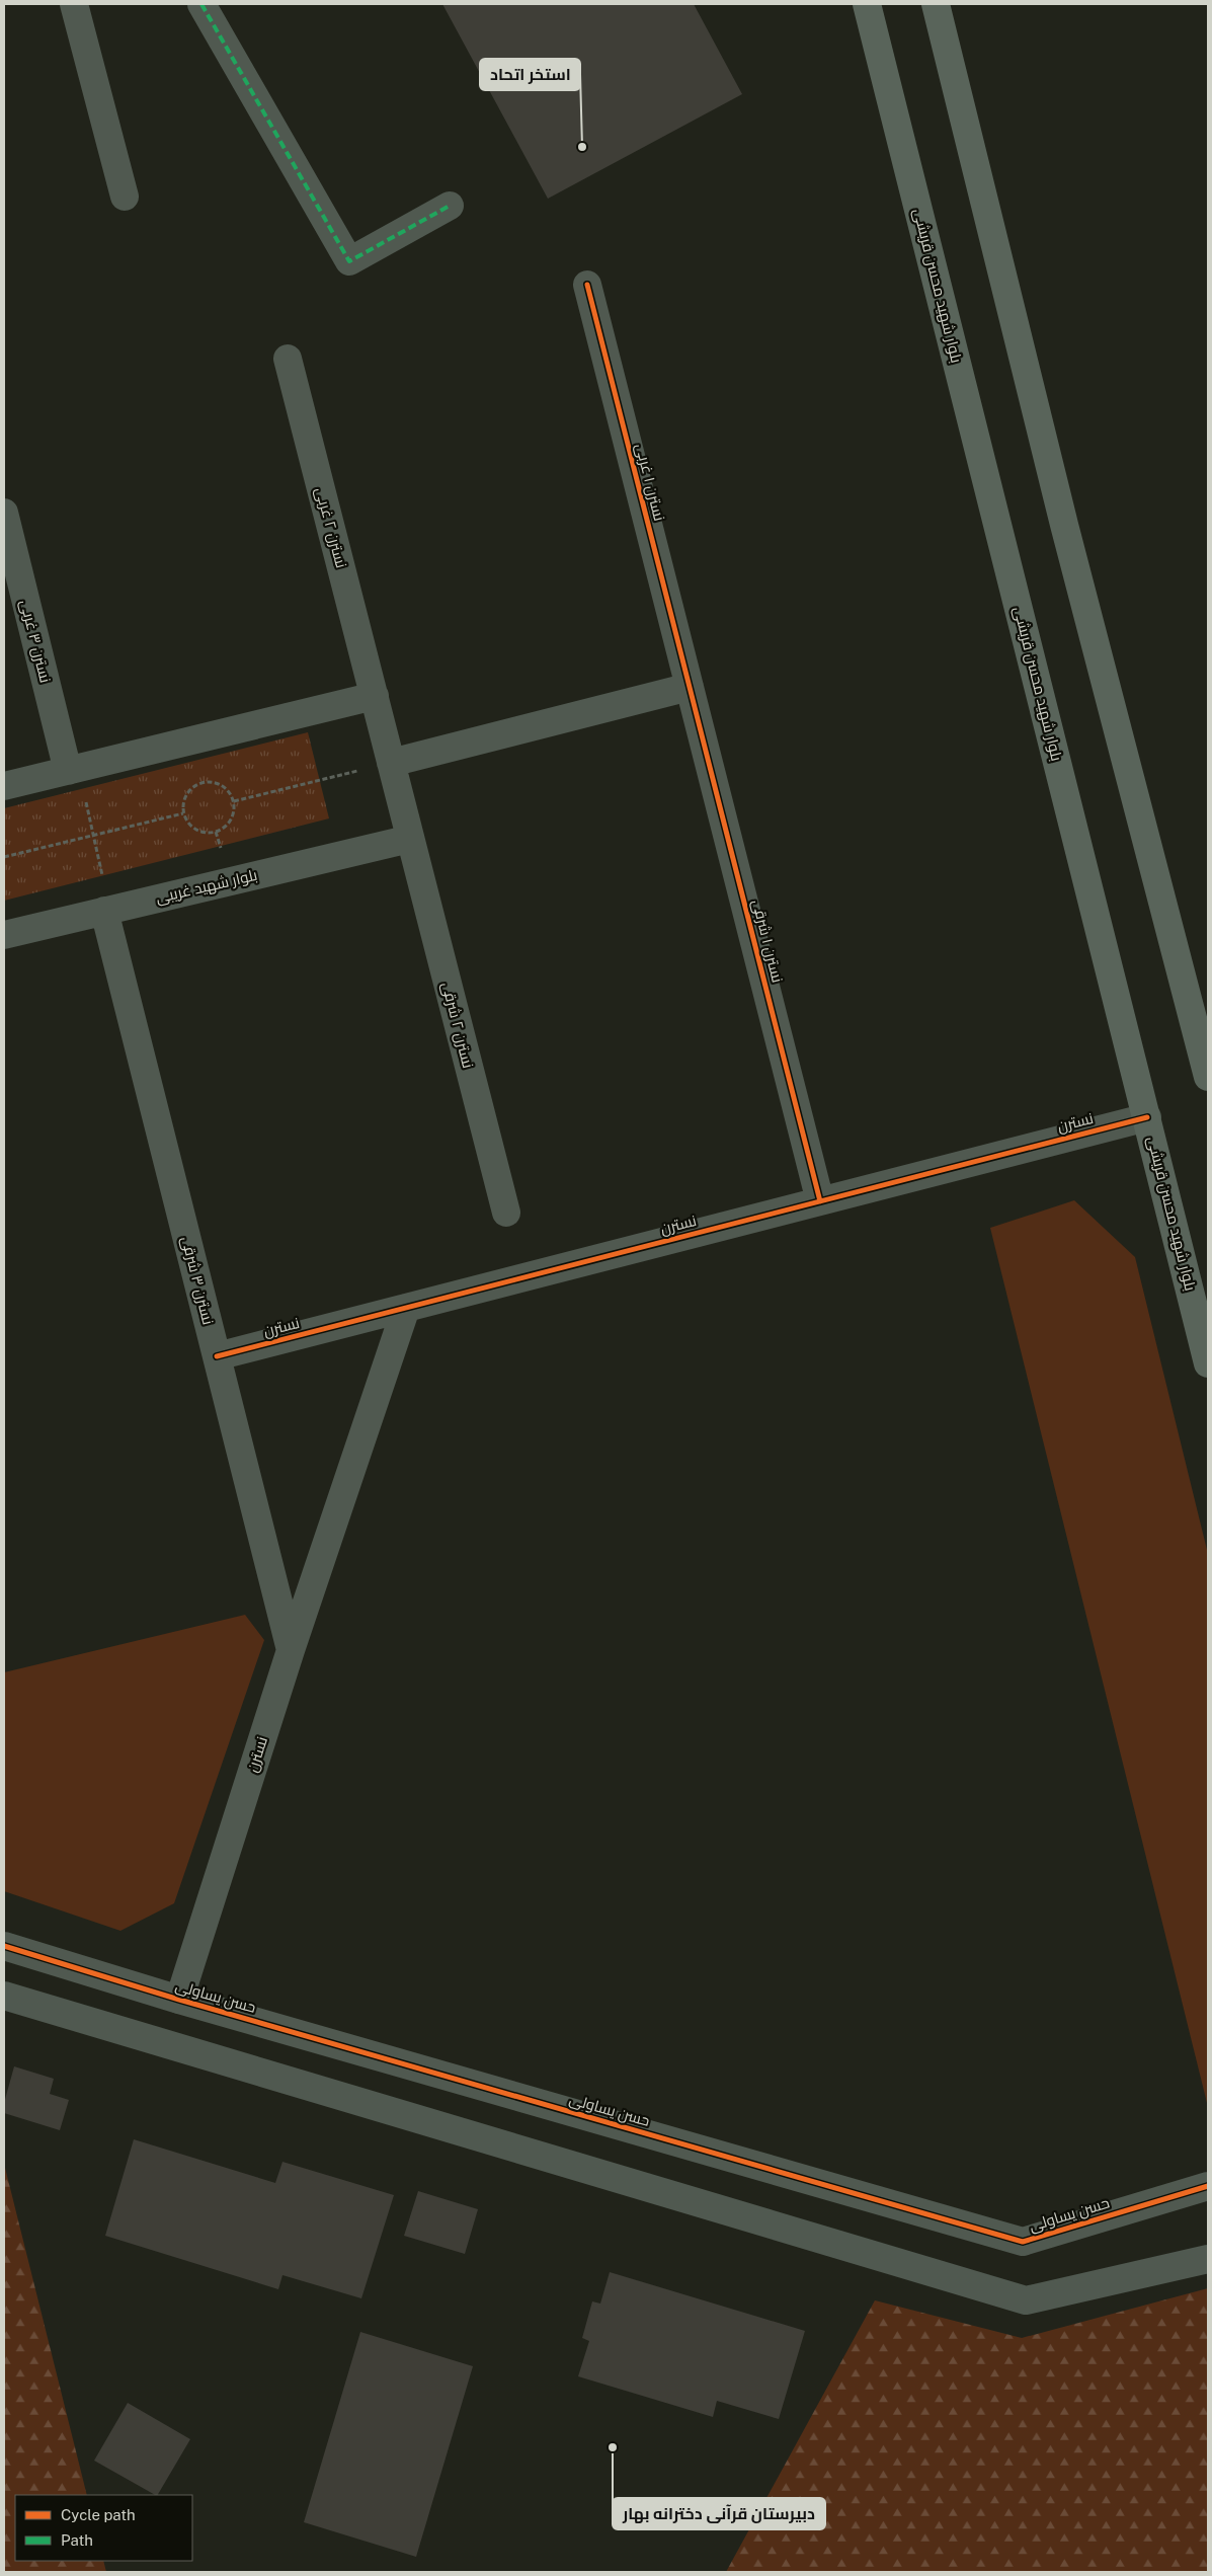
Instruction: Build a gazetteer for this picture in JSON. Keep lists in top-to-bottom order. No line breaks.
{"streets":{"main road":["بلوار شهید محسن قریشی"],"street":["نسترن ۱ غربی","نسترن ۲ غربی","نسترن ۳ غربی","بلوار شهید غریبی","نسترن ۱ شرقی","نسترن ۲ شرقی","نسترن","نسترن ۳ شرقی","حسن یساولی"]},"crossings":[["بلوار شهید محسن قریشی","نسترن"],["نسترن ۱ غربی","نسترن ۱ شرقی"],["نسترن ۲ غربی","نسترن ۲ شرقی"],["بلوار شهید غریبی","نسترن ۲ شرقی"],["بلوار شهید غریبی","نسترن ۳ شرقی"],["نسترن ۱ شرقی","نسترن"],["نسترن","نسترن ۳ شرقی"],["نسترن","حسن یساولی"]],"places":["استخر اتحاد","دبیرستان قرآنی دخترانه بهار"],"legend":["Cycle path","Path"]}
